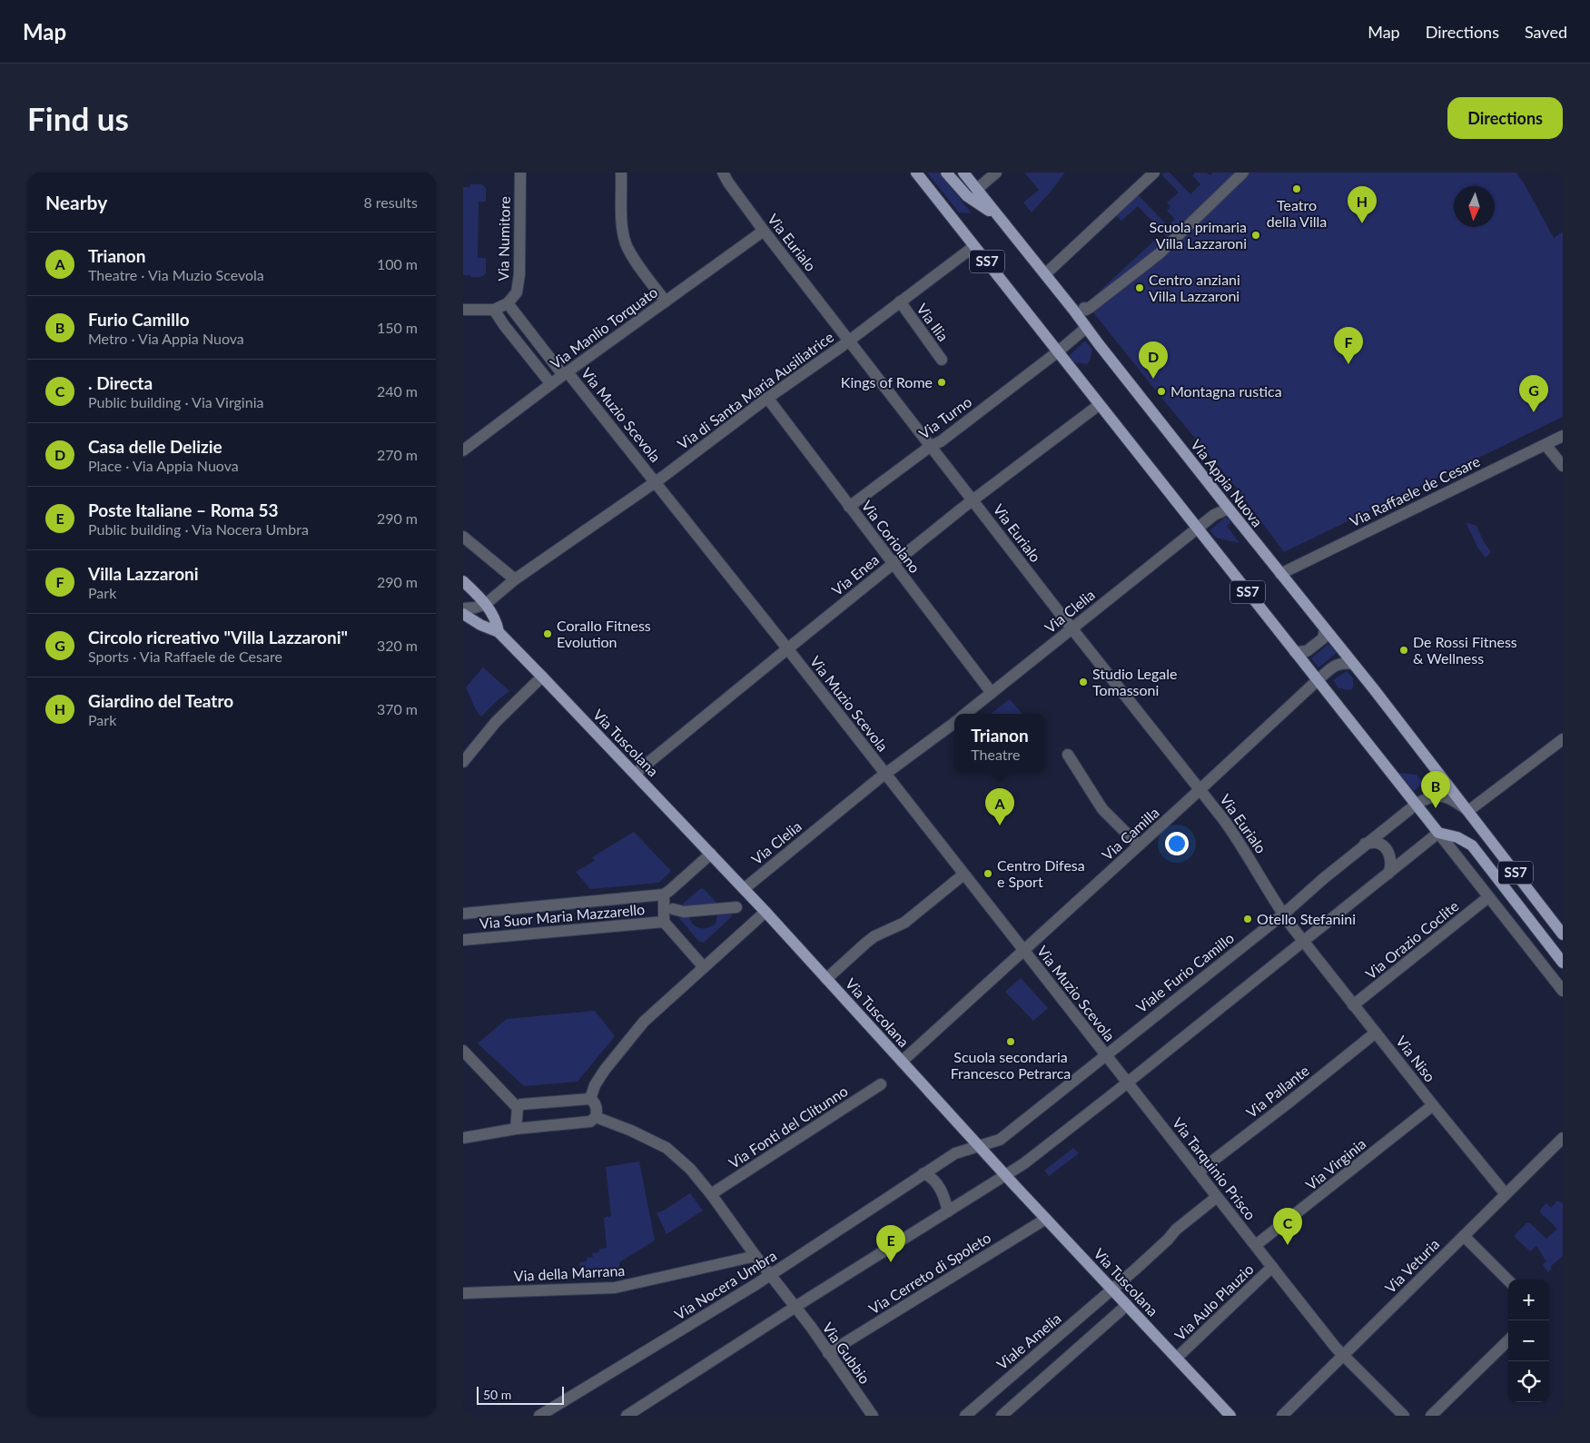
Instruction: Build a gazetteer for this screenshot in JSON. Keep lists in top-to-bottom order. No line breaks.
{"streets":{"main road":["SS7","Via Appia Nuova","Via Tuscolana"],"street":["Via Numitore","Via Eurialo","Via Ilia","Via Manlio Torquato","Via di Santa Maria Ausiliatrice","Via Muzio Scevola","Via Turno","Via Raffaele de Cesare","Via Coriolano","Via Enea","Via Clelia","Via Camilla","Via Suor Maria Mazzarello","Via Orazio Coclite","Viale Furio Camillo","Via Niso","Via Pallante","Via Fonti del Clitunno","Via Virginia","Via Tarquinio Prisco","Via Veturia","Via della Marrana","Via Cerreto di Spoleto","Via Nocera Umbra","Via Aulo Plauzio","Viale Amelia","Via Gubbio"]},"crossings":[["Via Numitore","Via Muzio Scevola"],["Via Eurialo","Via Manlio Torquato"],["Via Eurialo","Via di Santa Maria Ausiliatrice"],["Via Eurialo","Via Turno"],["Via Eurialo","Via Enea"],["Via Eurialo","Via Clelia"],["Via Eurialo","Via Camilla"],["Via Eurialo","Viale Furio Camillo"],["SS7","Via di Santa Maria Ausiliatrice"],["SS7","Via Turno"],["SS7","Via Appia Nuova"],["SS7","Via Enea"],["SS7","Via Clelia"],["SS7","Via Camilla"],["SS7","Viale Furio Camillo"],["Via Ilia","Via di Santa Maria Ausiliatrice"],["Via Manlio Torquato","Via Muzio Scevola"],["Via di Santa Maria Ausiliatrice","Via Muzio Scevola"],["Via di Santa Maria Ausiliatrice","Via Coriolano"],["Via di Santa Maria Ausiliatrice","Via Tuscolana"],["Via Muzio Scevola","Via Enea"],["Via Muzio Scevola","Via Clelia"],["Via Muzio Scevola","Via Camilla"],["Via Muzio Scevola","Viale Furio Camillo"],["Via Turno","Via Appia Nuova"],["Via Turno","Via Coriolano"],["Via Appia Nuova","Via Raffaele de Cesare"],["Via Appia Nuova","Via Clelia"],["Via Appia Nuova","Via Camilla"],["Via Appia Nuova","Viale Furio Camillo"],["Via Coriolano","Via Enea"],["Via Coriolano","Via Clelia"],["Via Enea","Via Tuscolana"],["Via Clelia","Via Tuscolana"],["Via Tuscolana","Via Camilla"],["Via Tuscolana","Viale Furio Camillo"],["Via Tuscolana","Via Cerreto di Spoleto"],["Via Tuscolana","Via Nocera Umbra"],["Via Tuscolana","Via Aulo Plauzio"],["Via Tuscolana","Viale Amelia"],["Via Orazio Coclite","Via Niso"],["Viale Furio Camillo","Via Nocera Umbra"],["Via Niso","Via Pallante"],["Via Niso","Via Virginia"],["Via Niso","Via Veturia"],["Via Pallante","Via Tarquinio Prisco"],["Via Fonti del Clitunno","Via Gubbio"],["Via Virginia","Via Tarquinio Prisco"],["Via Tarquinio Prisco","Via Veturia"],["Via Tarquinio Prisco","Via Aulo Plauzio"],["Via Tarquinio Prisco","Viale Amelia"],["Via della Marrana","Via Gubbio"],["Via Cerreto di Spoleto","Via Gubbio"],["Via Nocera Umbra","Via Gubbio"]],"places":["Teatro della Villa","Scuola primaria Villa Lazzaroni","Centro anziani Villa Lazzaroni","Kings of Rome","Montagna rustica","Corallo Fitness Evolution","De Rossi Fitness & Wellness","Studio Legale Tomassoni","Centro Difesa e Sport","Otello Stefanini","Scuola secondaria Francesco Petrarca"],"scale_bar":"50 m","north":"bottom","page":{"header":"Map","nav":["Map","Directions","Saved"],"buttons":"Directions","title":"Find us","heading":["Nearby","8 results"],"pins":["H","F","D","G","B","A","C","E"],"list":[{"mark":"A","name":"Trianon","note":"Theatre · Via Muzio Scevola","value":"100 m"},{"mark":"B","name":"Furio Camillo","note":"Metro · Via Appia Nuova","value":"150 m"},{"mark":"C","name":". Directa","note":"Public building · Via Virginia","value":"240 m"},{"mark":"D","name":"Casa delle Delizie","note":"Place · Via Appia Nuova","value":"270 m"},{"mark":"E","name":"Poste Italiane – Roma 53","note":"Public building · Via Nocera Umbra","value":"290 m"},{"mark":"F","name":"Villa Lazzaroni","note":"Park","value":"290 m"},{"mark":"G","name":"Circolo ricreativo \"Villa Lazzaroni\"","note":"Sports · Via Raffaele de Cesare","value":"320 m"},{"mark":"H","name":"Giardino del Teatro","note":"Park","value":"370 m"}],"popup":["Trianon","Theatre"],"map_buttons":["+","−"],"scale":"50 m"}}
